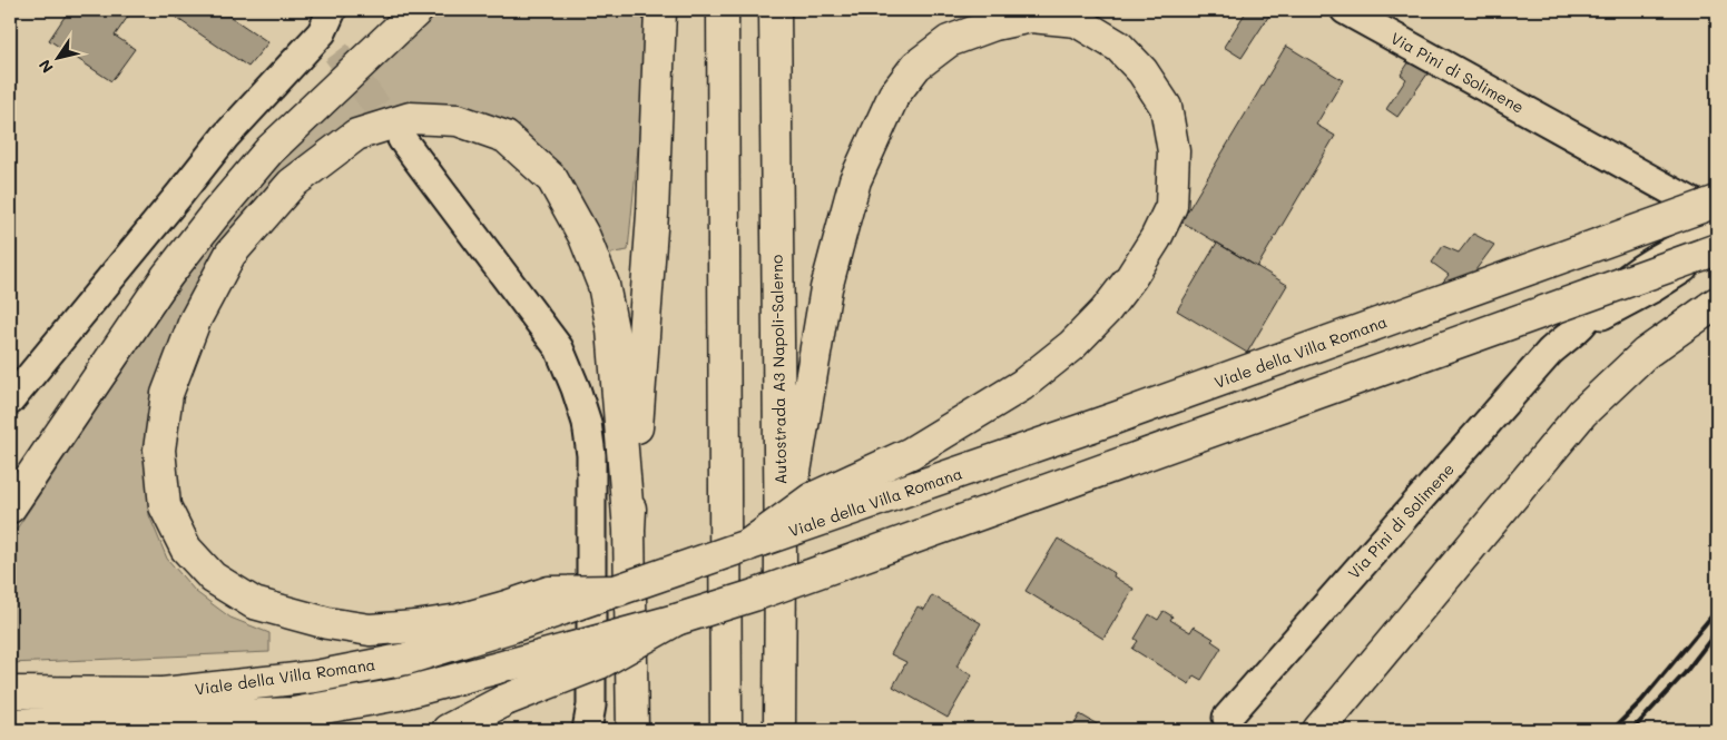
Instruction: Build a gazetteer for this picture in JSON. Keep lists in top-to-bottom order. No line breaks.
{"streets":{"main road":["Viale della Villa Romana","Autostrada A3 Napoli-Salerno"],"street":["Via Pini di Solimene"]},"north":"bottom left"}
